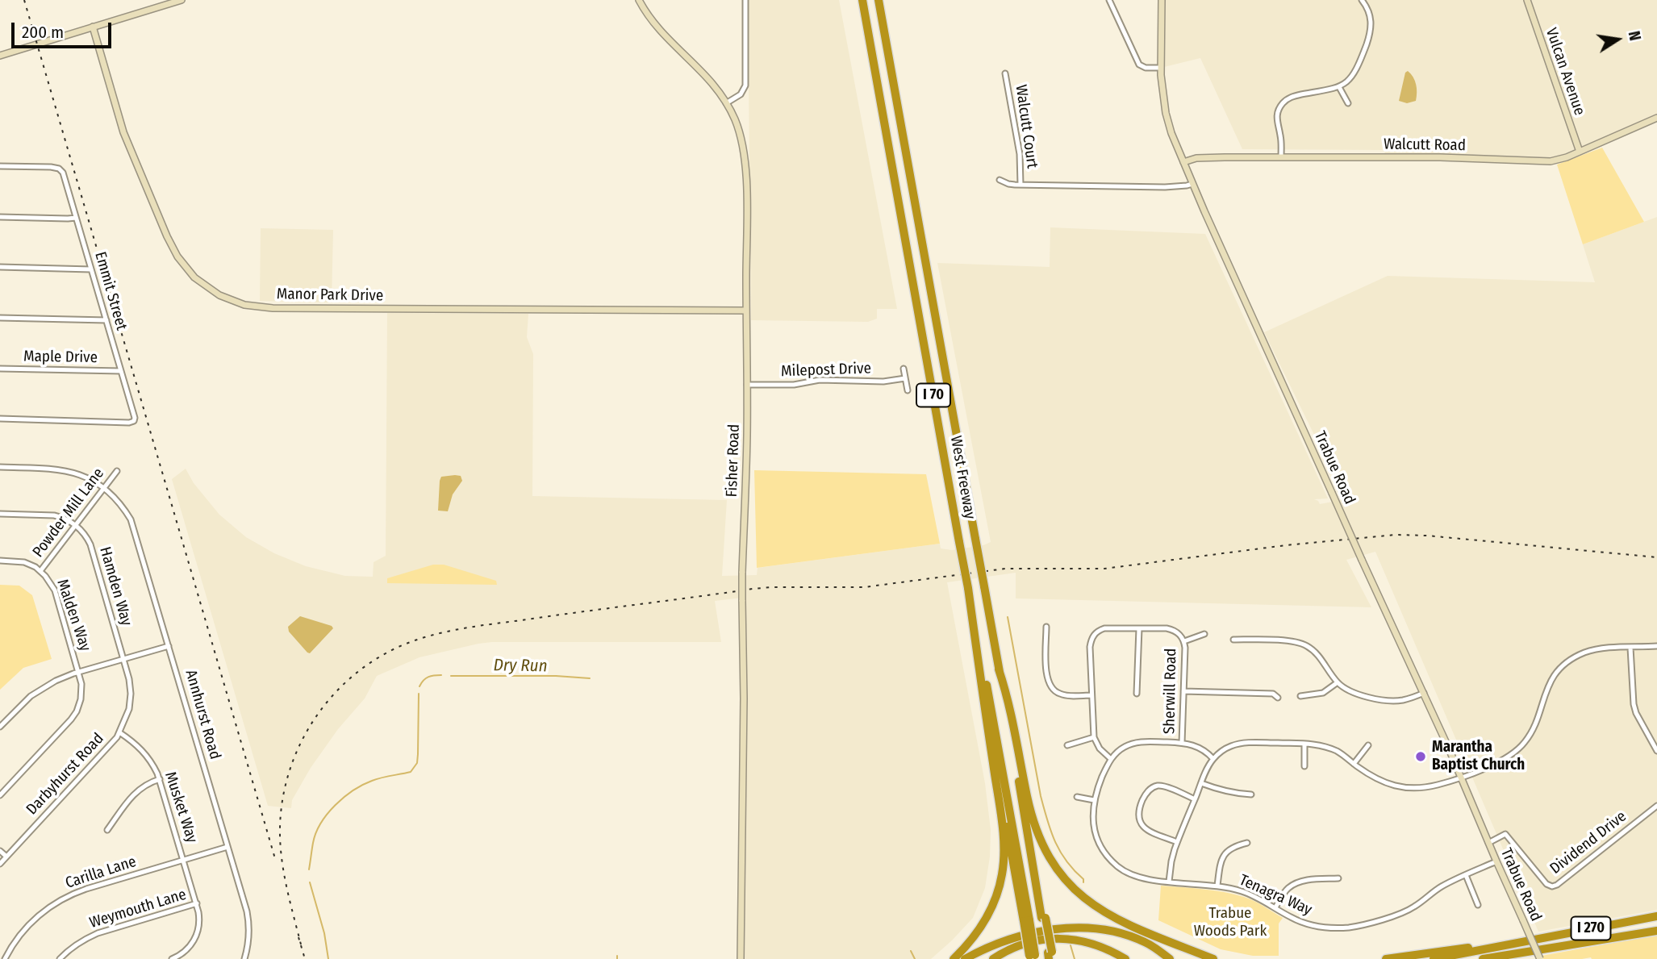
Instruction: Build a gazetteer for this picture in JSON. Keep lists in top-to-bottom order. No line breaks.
{"streets":{"highway":["I 70","West Freeway","I 270"],"main road":["Vulcan Avenue","Walcutt Road","Manor Park Drive","Fisher Road","Trabue Road"],"street":["Walcutt Court","Emmit Street","Maple Drive","Milepost Drive","Powder Mill Lane","Hamden Way","Malden Way","Sherwill Road","Annhurst Road","Darbyhurst Road","Musket Way","Dividend Drive","Carilla Lane","Tenagra Way","Weymouth Lane"]},"crossings":[["Vulcan Avenue","Walcutt Road"],["Walcutt Road","Trabue Road"],["Emmit Street","Maple Drive"],["Manor Park Drive","Fisher Road"],["Milepost Drive","Fisher Road"],["Trabue Road","Dividend Drive"],["Trabue Road","Tenagra Way"],["Powder Mill Lane","Hamden Way"],["Powder Mill Lane","Malden Way"],["Powder Mill Lane","Annhurst Road"],["Hamden Way","Darbyhurst Road"],["Annhurst Road","Carilla Lane"],["Darbyhurst Road","Musket Way"],["Musket Way","Carilla Lane"],["Musket Way","Weymouth Lane"]],"water":["Dry Run"],"parks":["Trabue Woods Park"],"places":["Marantha Baptist Church"],"scale_bar":"200 m","north":"right"}
